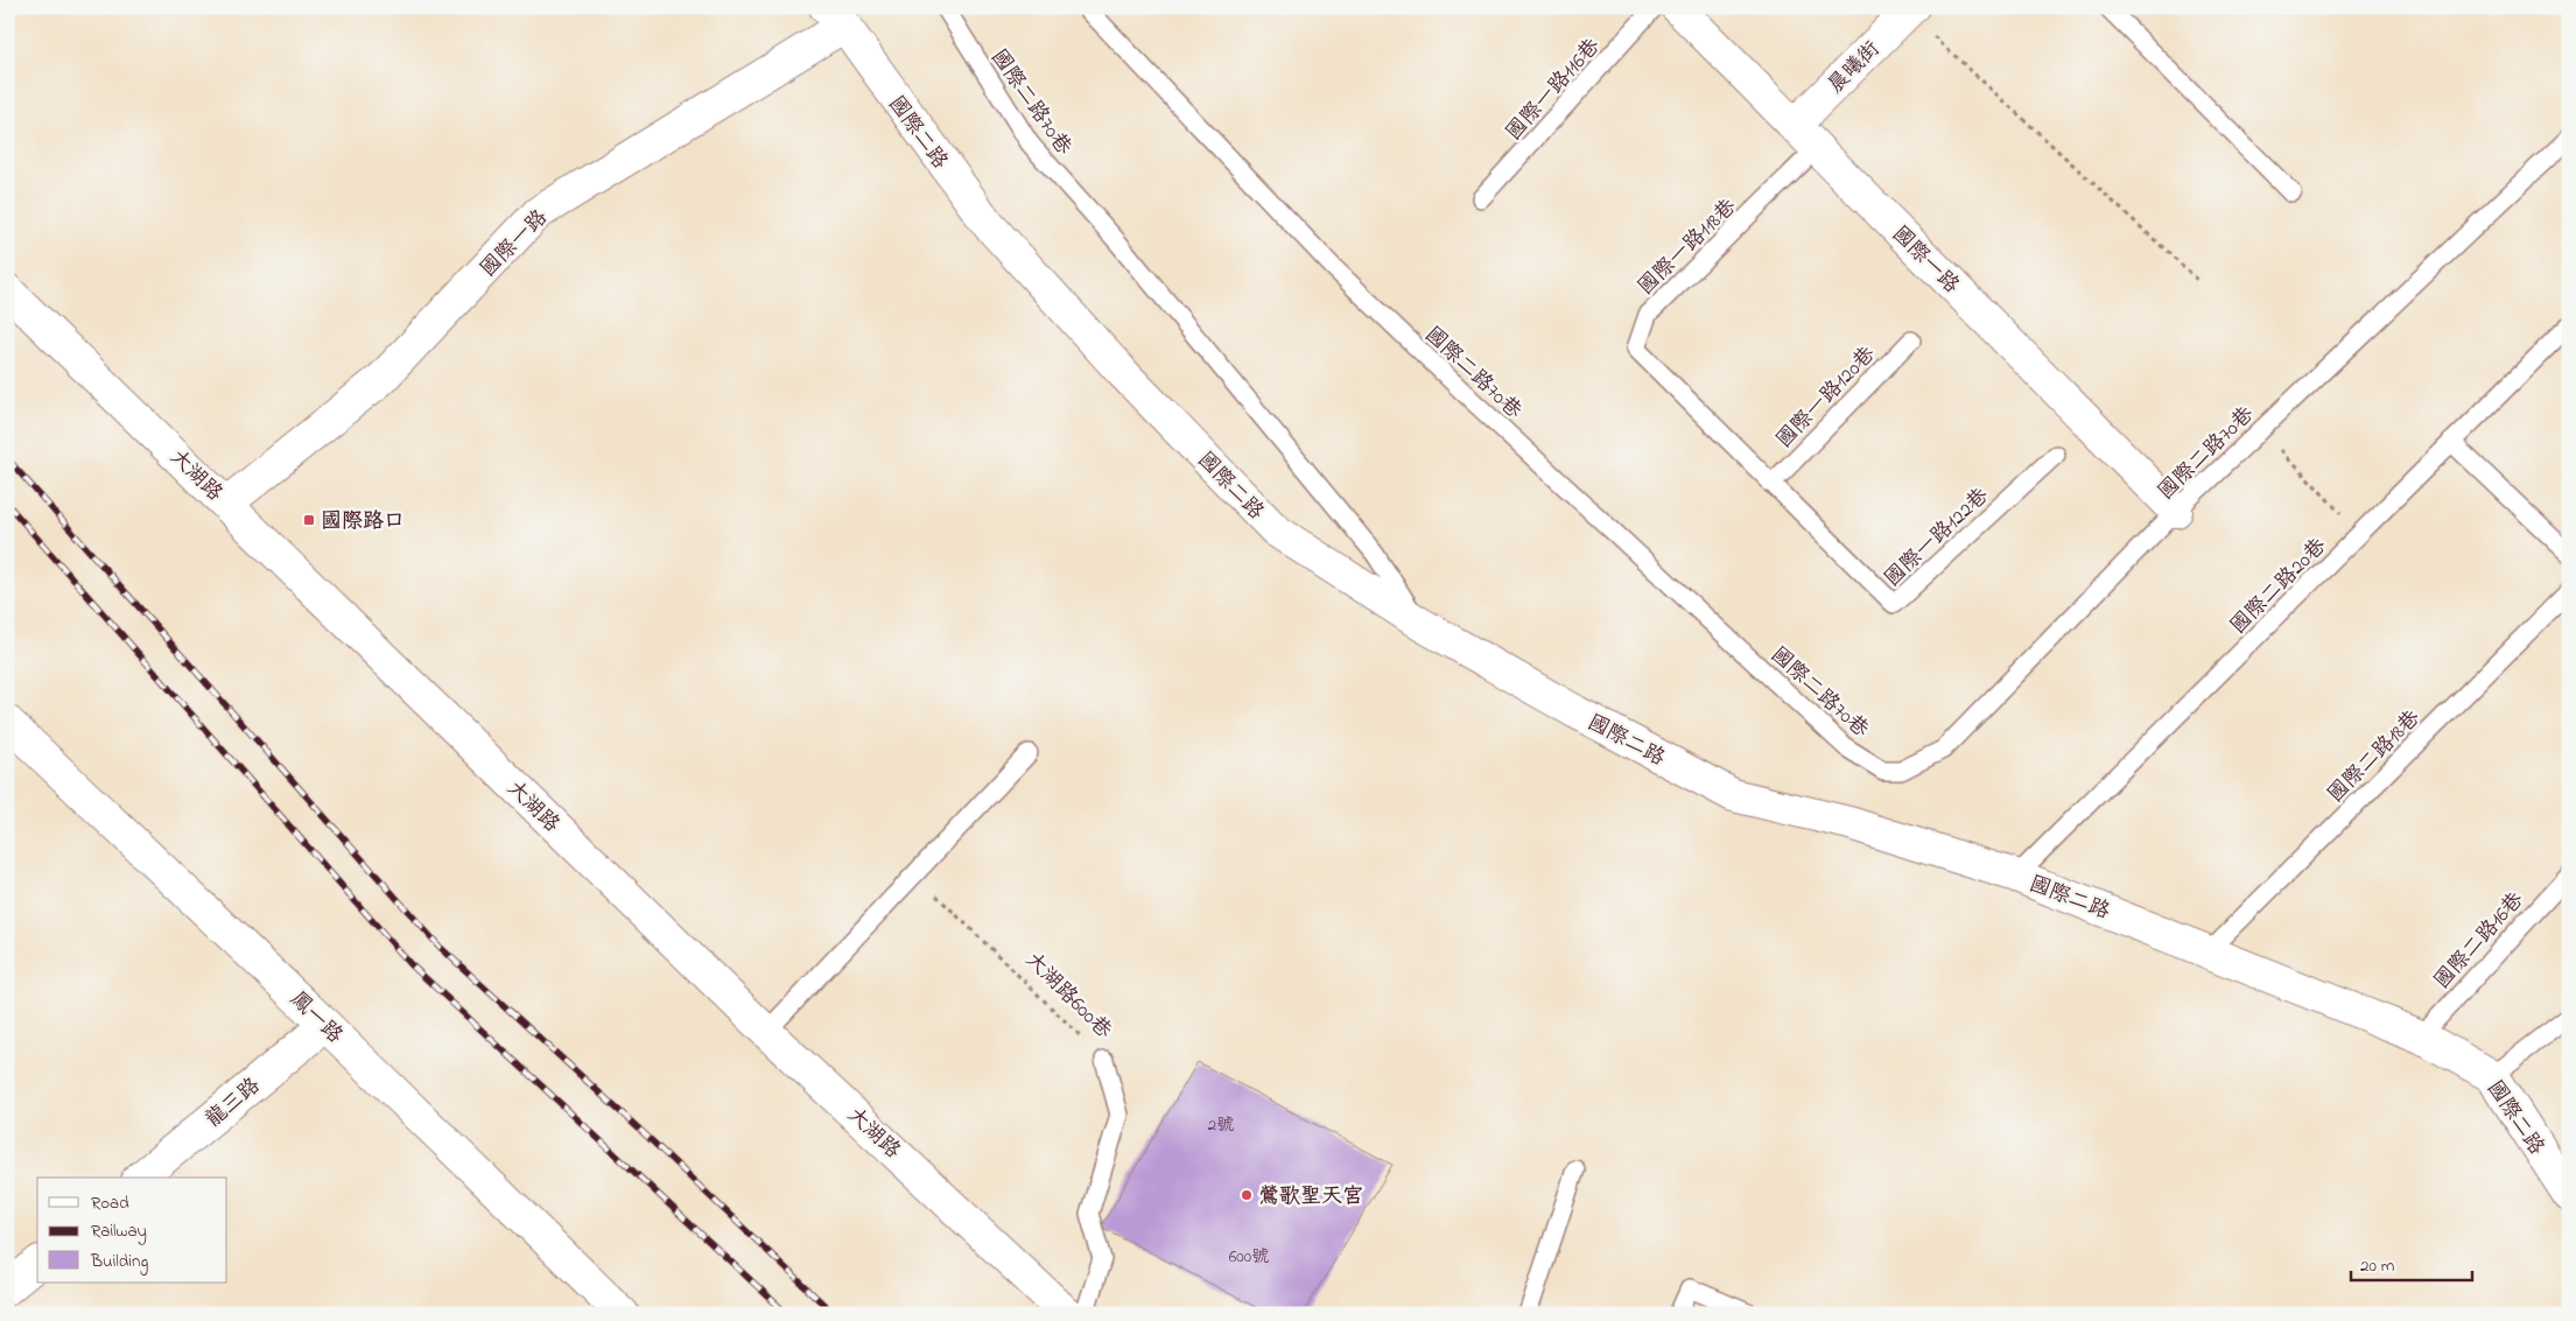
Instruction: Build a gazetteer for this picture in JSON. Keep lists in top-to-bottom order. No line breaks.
{"streets":{"street":["晨曦街","國際二路","國際一路","大湖路","鳳一路","龍三路"],"lane":["國際一路116巷","國際二路70巷","國際一路118巷","國際一路120巷","國際一路122巷","國際二路20巷","國際二路18巷","國際二路16巷","大湖路600巷"]},"crossings":[["晨曦街","國際一路"],["國際二路70巷","國際二路"],["國際二路70巷","國際一路"],["國際二路","國際一路"],["國際二路","國際二路20巷"],["國際二路","國際二路18巷"],["國際二路","國際二路16巷"],["國際一路","國際一路118巷"],["國際一路","大湖路"],["國際一路118巷","國際一路120巷"],["國際一路118巷","國際一路122巷"],["國際一路120巷","國際一路122巷"],["鳳一路","龍三路"]],"places":{"transit":["國際路口"],"other":["鶯歌聖天宮"]},"house_numbers":["2號","600號"],"legend":["Road","Railway","Building"],"scale_bar":"20 m"}
